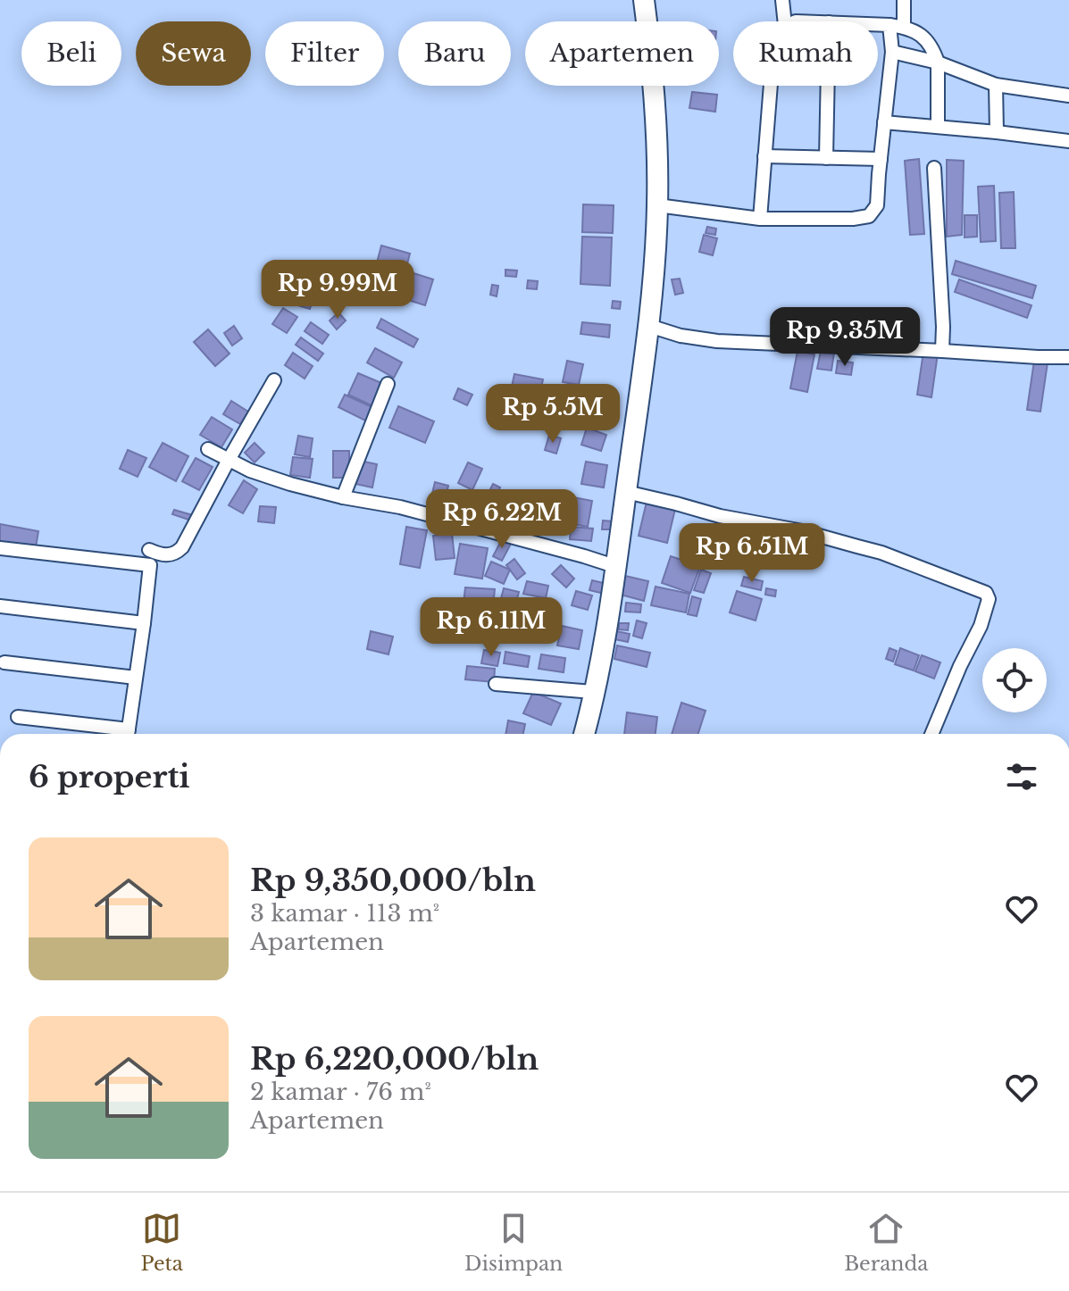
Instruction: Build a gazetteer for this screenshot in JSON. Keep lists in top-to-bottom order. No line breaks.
{"page":{"chip":["Beli","Sewa","Filter","Baru","Apartemen","Rumah"],"price":["Rp 9.99M","Rp 9.35M","Rp 5.5M","Rp 6.22M","Rp 6.51M","Rp 6.11M"],"heading":"6 properti","list":[{"name":"Rp 9,350,000/bln","note":"3 kamar · 113 m² · Apartemen"},{"name":"Rp 6,220,000/bln","note":"2 kamar · 76 m² · Apartemen"}],"tabs":["Peta","Disimpan","Beranda"]}}
